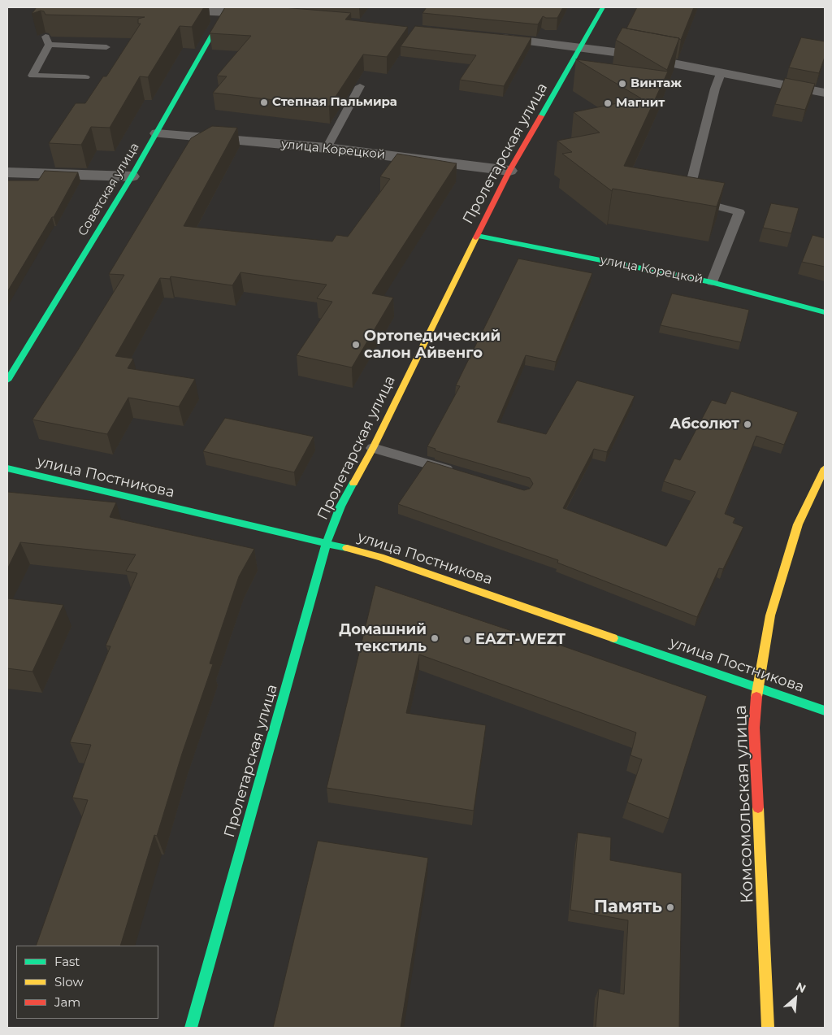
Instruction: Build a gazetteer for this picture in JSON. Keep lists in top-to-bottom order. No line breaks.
{"streets":{"main road":["улица Корецкой","Пролетарская улица","Советская улица","улица Постникова","Комсомольская улица"]},"crossings":[["улица Корецкой","Пролетарская улица"],["улица Корецкой","Советская улица"],["Пролетарская улица","улица Постникова"],["улица Постникова","Комсомольская улица"]],"places":["Винтаж","Степная Пальмира","Магнит","Ортопедический салон Айвенго","Абсолют","Домашний текстиль","EAZT-WEZT","Память"],"legend":["Fast","Slow","Jam"],"north":"top right"}
